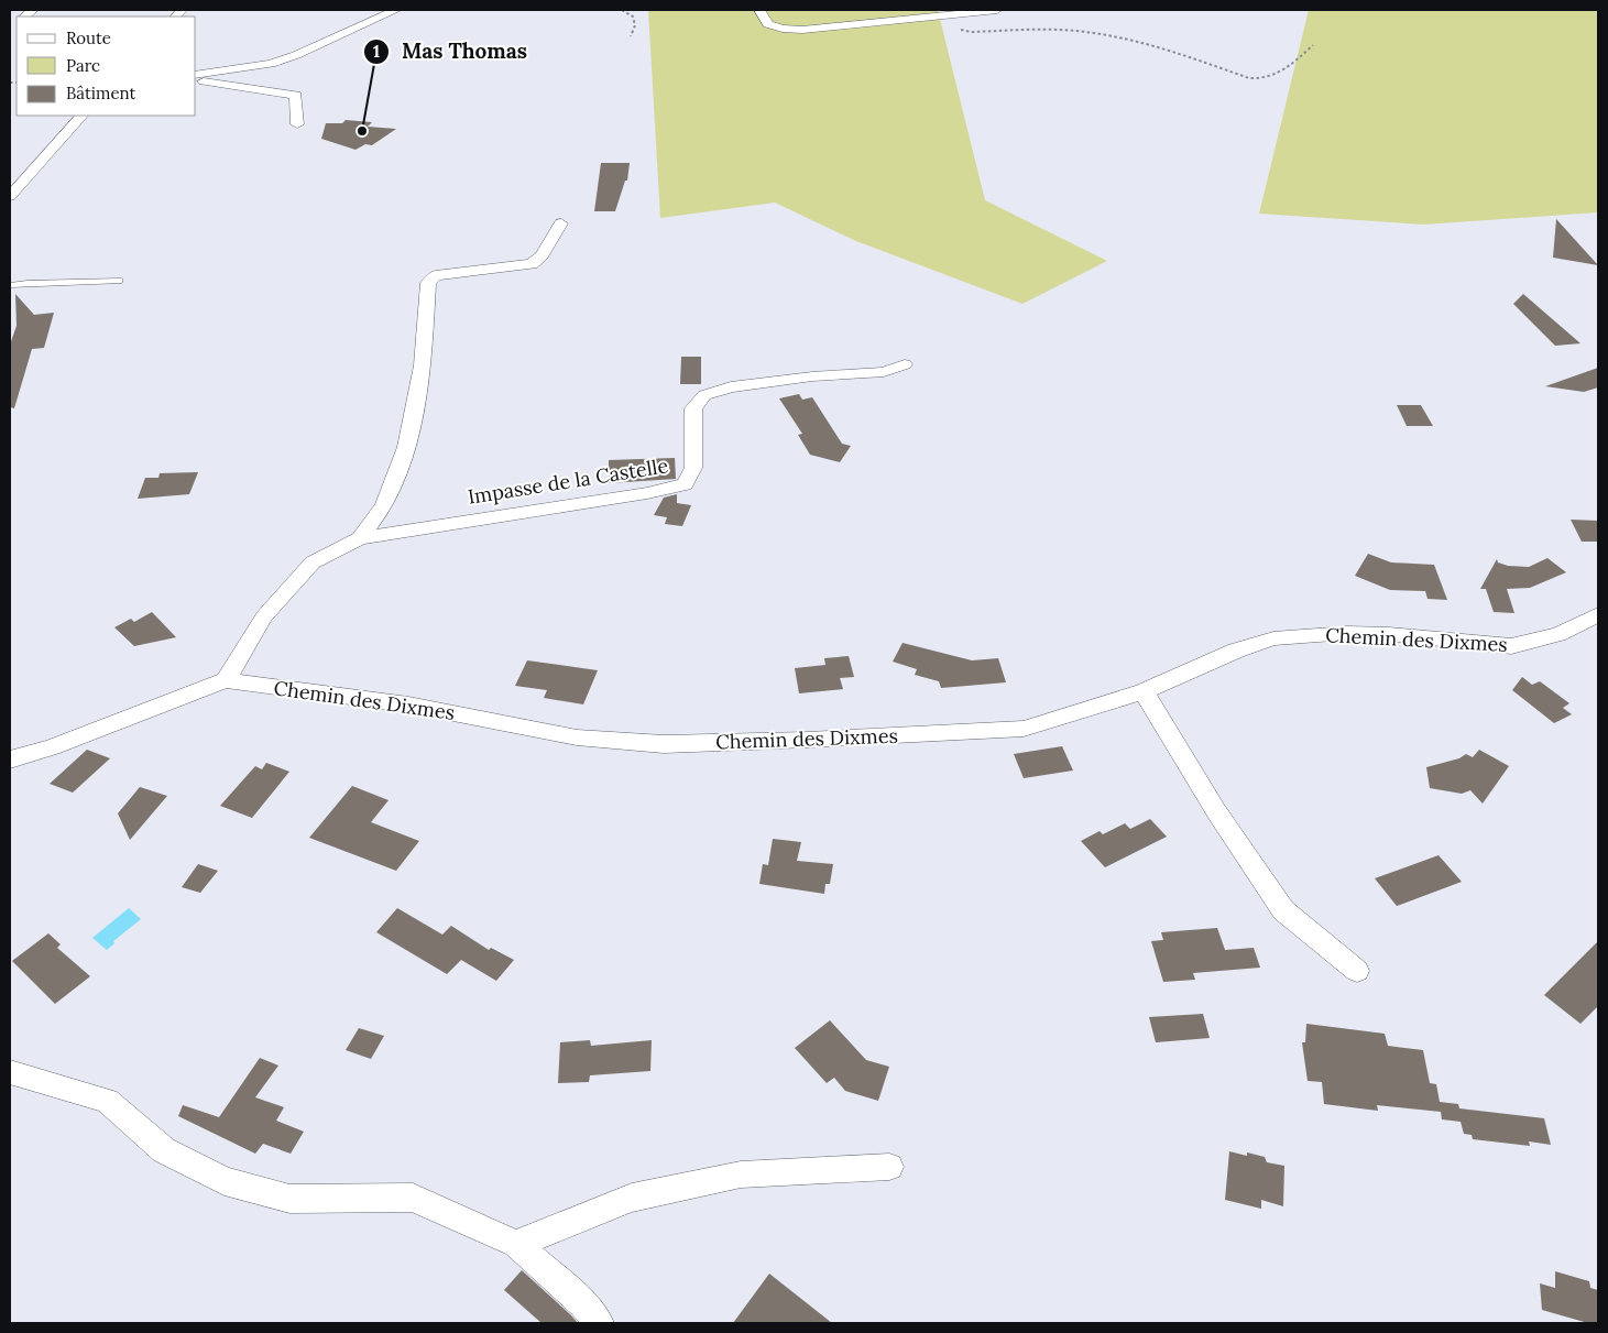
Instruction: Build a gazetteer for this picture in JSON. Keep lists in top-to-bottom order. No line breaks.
{"streets":{"street":["Impasse de la Castelle","Chemin des Dixmes"]},"crossings":[["Impasse de la Castelle","Chemin des Dixmes"]],"places":["Mas Thomas"],"legend":["Route","Parc","Bâtiment"]}
